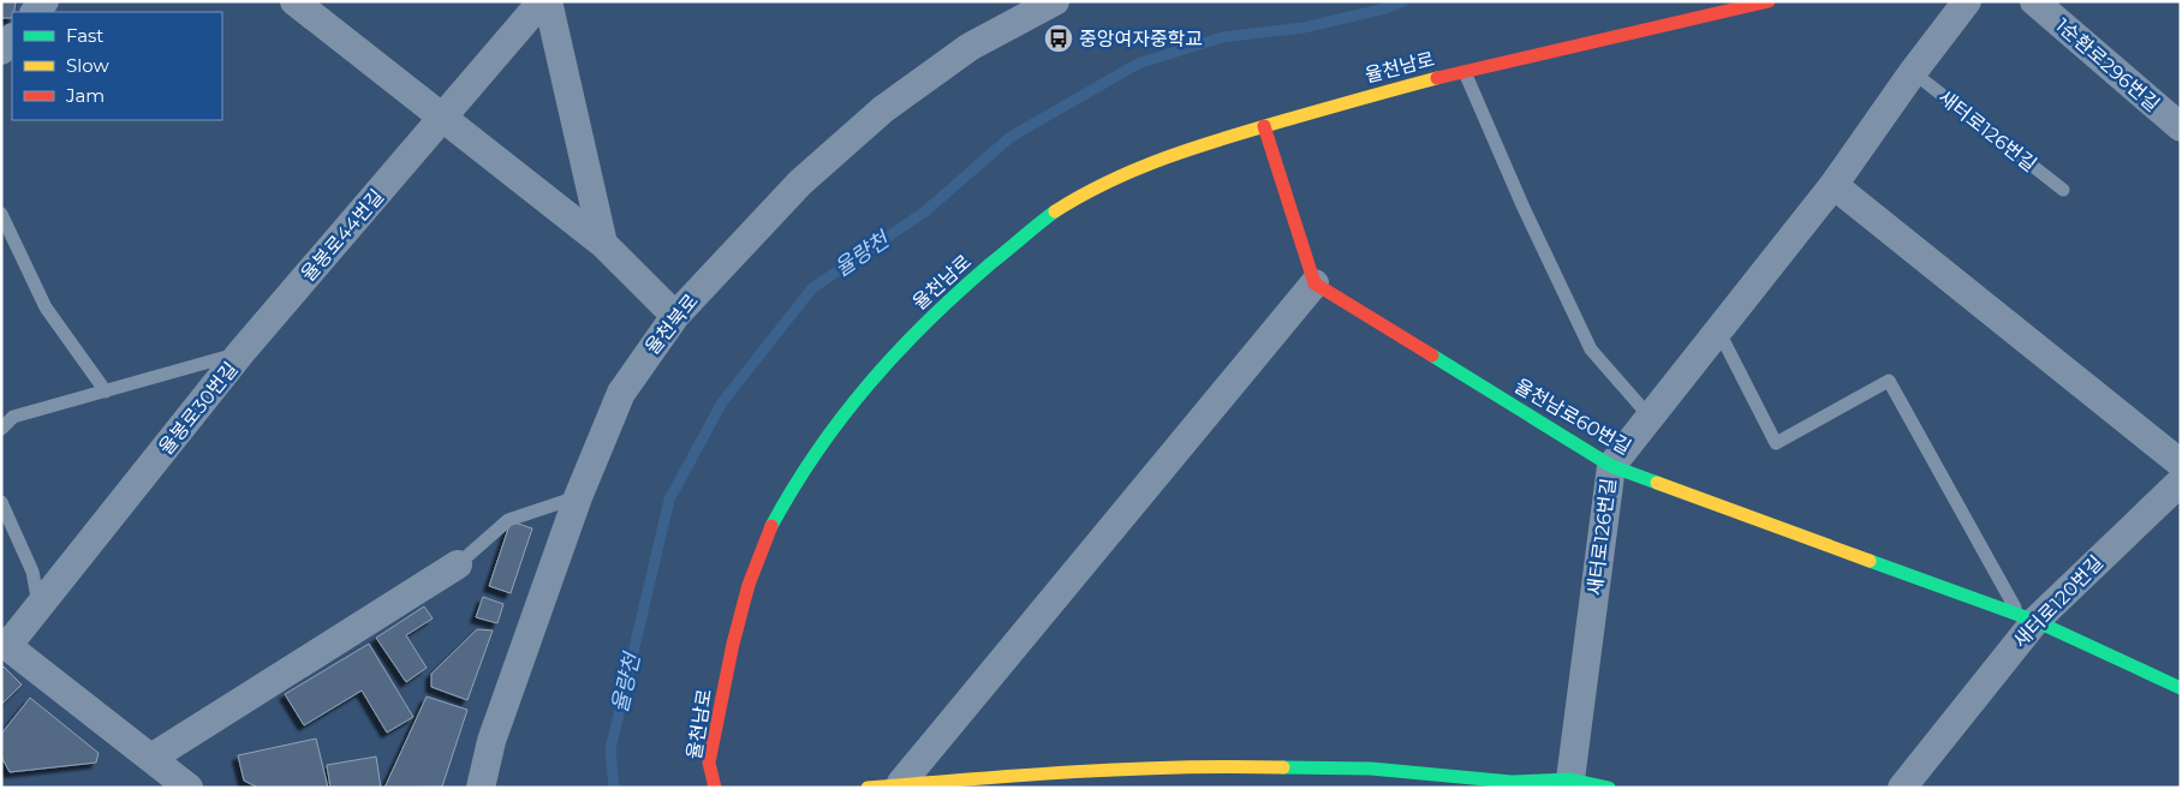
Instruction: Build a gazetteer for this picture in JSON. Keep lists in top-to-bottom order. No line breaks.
{"streets":{"street":["1순환로296번길","율천남로","새터로126번길","율봉로44번길","율천북로","율봉로30번길","율천남로60번길","새터로120번길"]},"crossings":[["율천남로","새터로126번길"],["새터로126번길","율천남로60번길"],["율봉로44번길","율봉로30번길"],["율천남로60번길","새터로120번길"]],"water":["율량천"],"places":{"bus stop":["중앙여자중학교"]},"legend":["Fast","Slow","Jam"]}
